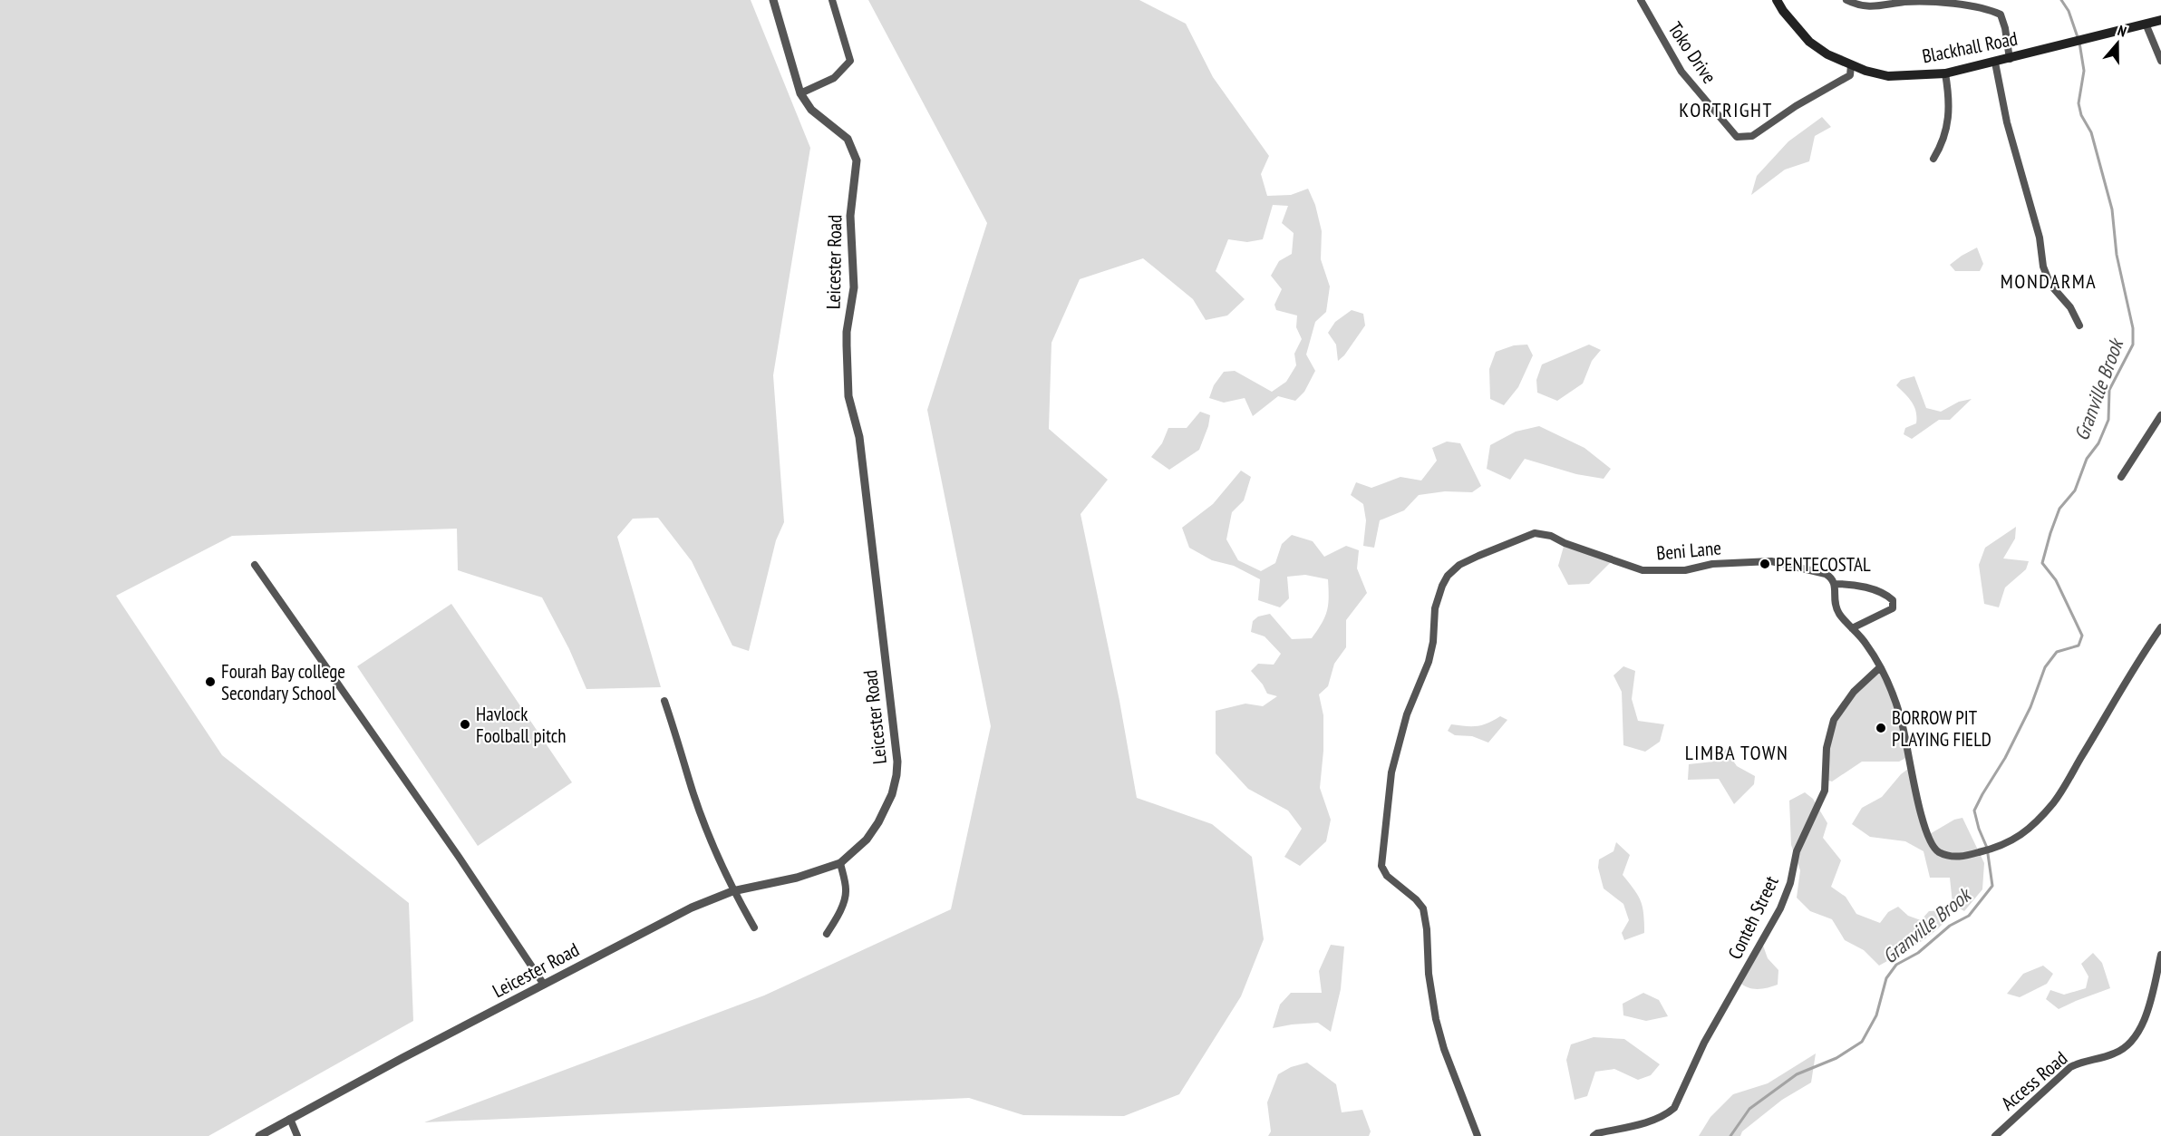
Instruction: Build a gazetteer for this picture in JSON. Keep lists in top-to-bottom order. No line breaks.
{"streets":{"main road":["Blackhall Road"],"street":["Toko Drive","Leicester Road","Beni Lane","Conteh Street","Access Road"]},"crossings":[["Blackhall Road","Toko Drive"]],"districts":["KORTRIGHT","MONDARMA","LIMBA TOWN"],"water":["Granville Brook"],"places":["PENTECOSTAL","Fourah Bay college Secondary School","Havlock Foolball pitch","BORROW PIT PLAYING FIELD"],"north":"top"}
